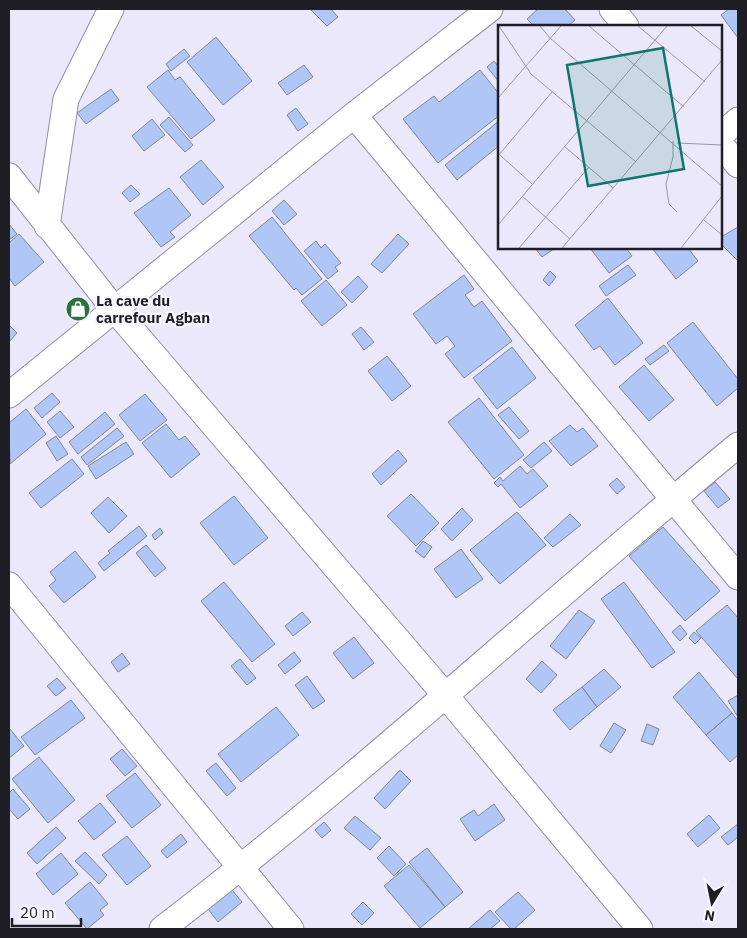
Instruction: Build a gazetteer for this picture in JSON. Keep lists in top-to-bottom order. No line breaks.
{"places":{"shop":["La cave du carrefour Agban"]},"scale_bar":"20 m","north":"bottom"}
